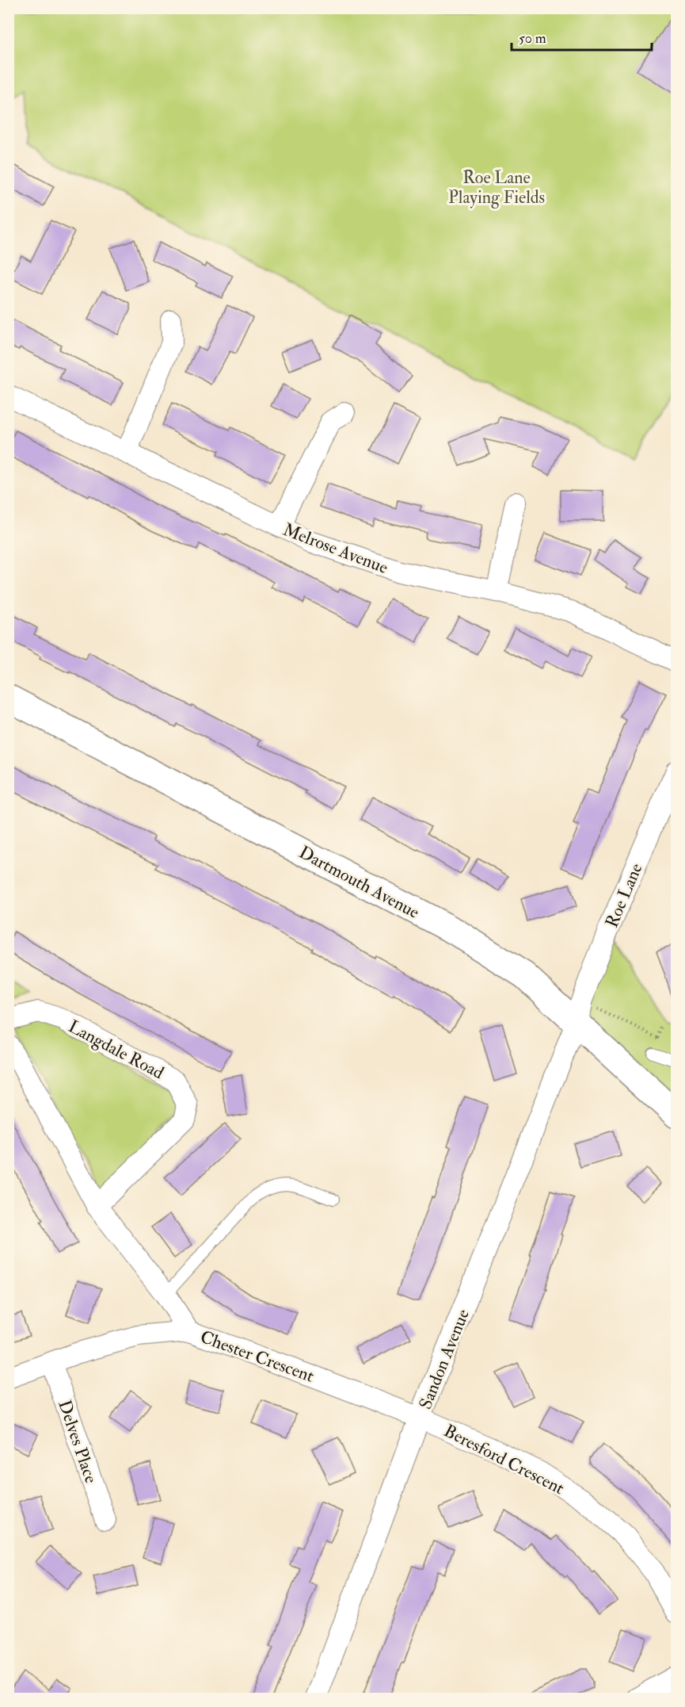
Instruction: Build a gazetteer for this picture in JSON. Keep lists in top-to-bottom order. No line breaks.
{"streets":{"street":["Melrose Avenue","Dartmouth Avenue","Roe Lane","Langdale Road","Chester Crescent","Sandon Avenue","Delves Place","Beresford Crescent"]},"crossings":[["Dartmouth Avenue","Roe Lane"],["Dartmouth Avenue","Sandon Avenue"],["Roe Lane","Sandon Avenue"],["Chester Crescent","Sandon Avenue"],["Chester Crescent","Delves Place"],["Chester Crescent","Beresford Crescent"],["Sandon Avenue","Beresford Crescent"]],"parks":["Roe Lane Playing Fields"],"scale_bar":"50 m"}
